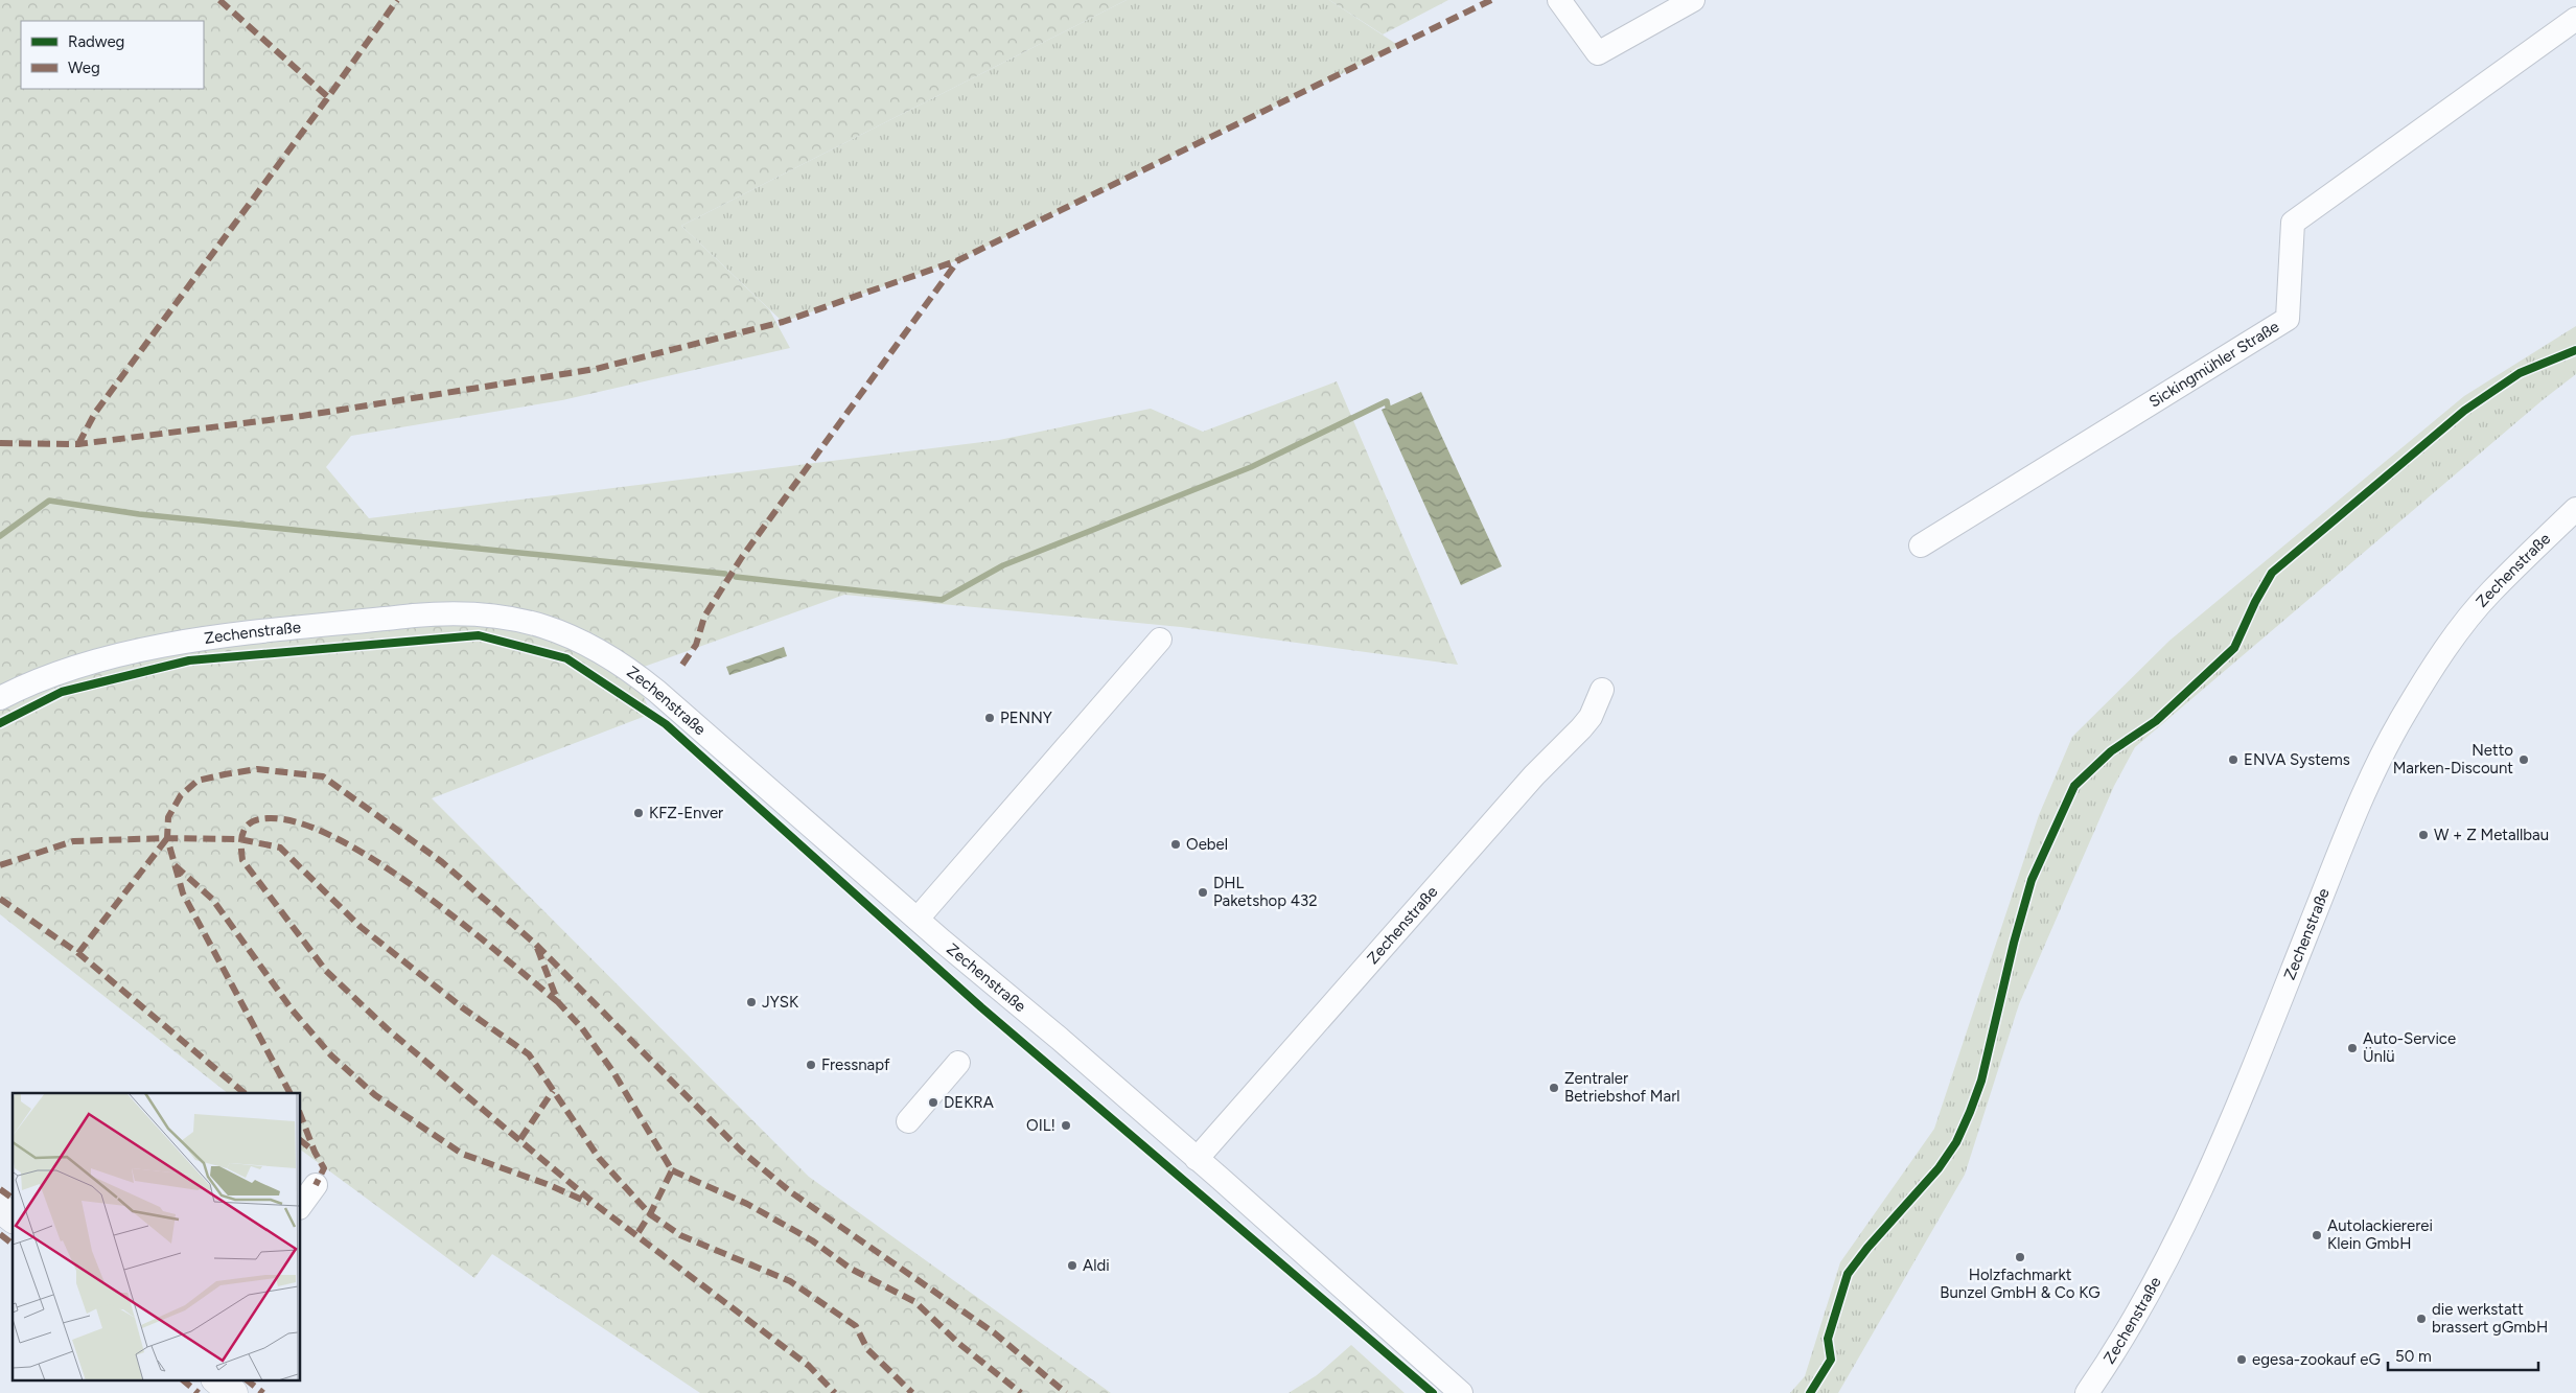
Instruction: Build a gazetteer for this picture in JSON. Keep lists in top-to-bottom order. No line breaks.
{"streets":{"street":["Sickingmühler Straße","Zechenstraße"]},"places":["PENNY","ENVA Systems","Netto Marken-Discount","KFZ-Enver","W + Z Metallbau","Oebel","DHL Paketshop 432","JYSK","Auto-Service Ünlü","Fressnapf","Zentraler Betriebshof Marl","DEKRA","OIL!","Autolackiererei Klein GmbH","Holzfachmarkt Bunzel GmbH & Co KG","Aldi","die werkstatt brassert gGmbH","egesa-zookauf eG"],"legend":["Radweg","Weg"],"scale_bar":"50 m"}
